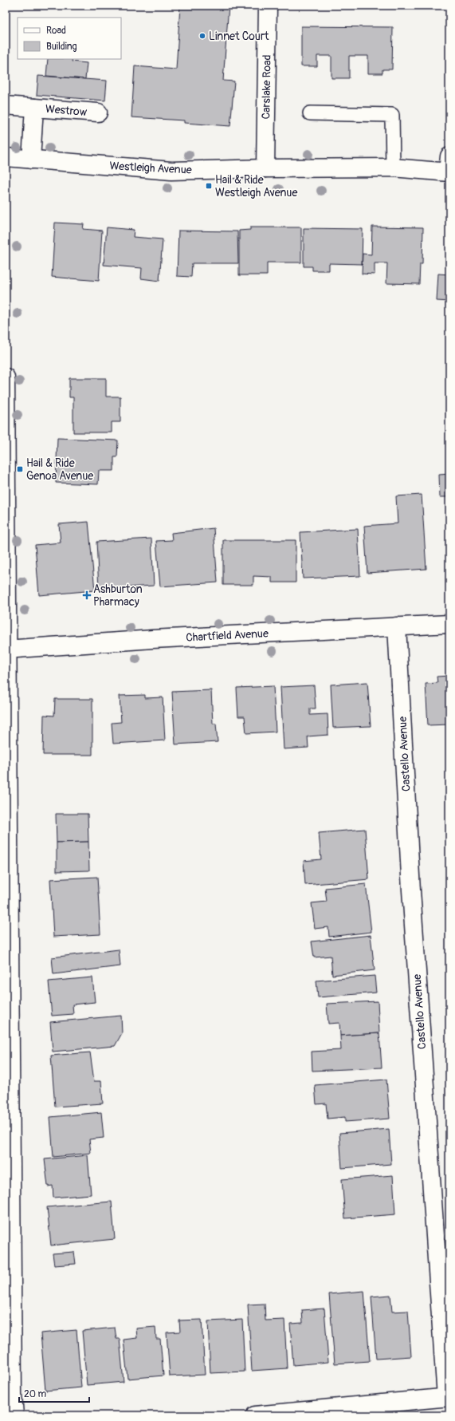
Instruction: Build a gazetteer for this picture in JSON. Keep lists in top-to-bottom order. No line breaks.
{"streets":{"street":["Carslake Road","Westrow","Westleigh Avenue","Chartfield Avenue","Castello Avenue"]},"crossings":[["Carslake Road","Westleigh Avenue"],["Westrow","Westleigh Avenue"],["Chartfield Avenue","Castello Avenue"]],"places":{"other":["Linnet Court"],"transit":["Hail & Ride Westleigh Avenue","Hail & Ride Genoa Avenue"],"health":["Ashburton Pharmacy"]},"legend":["Road","Building"],"scale_bar":"20 m"}
